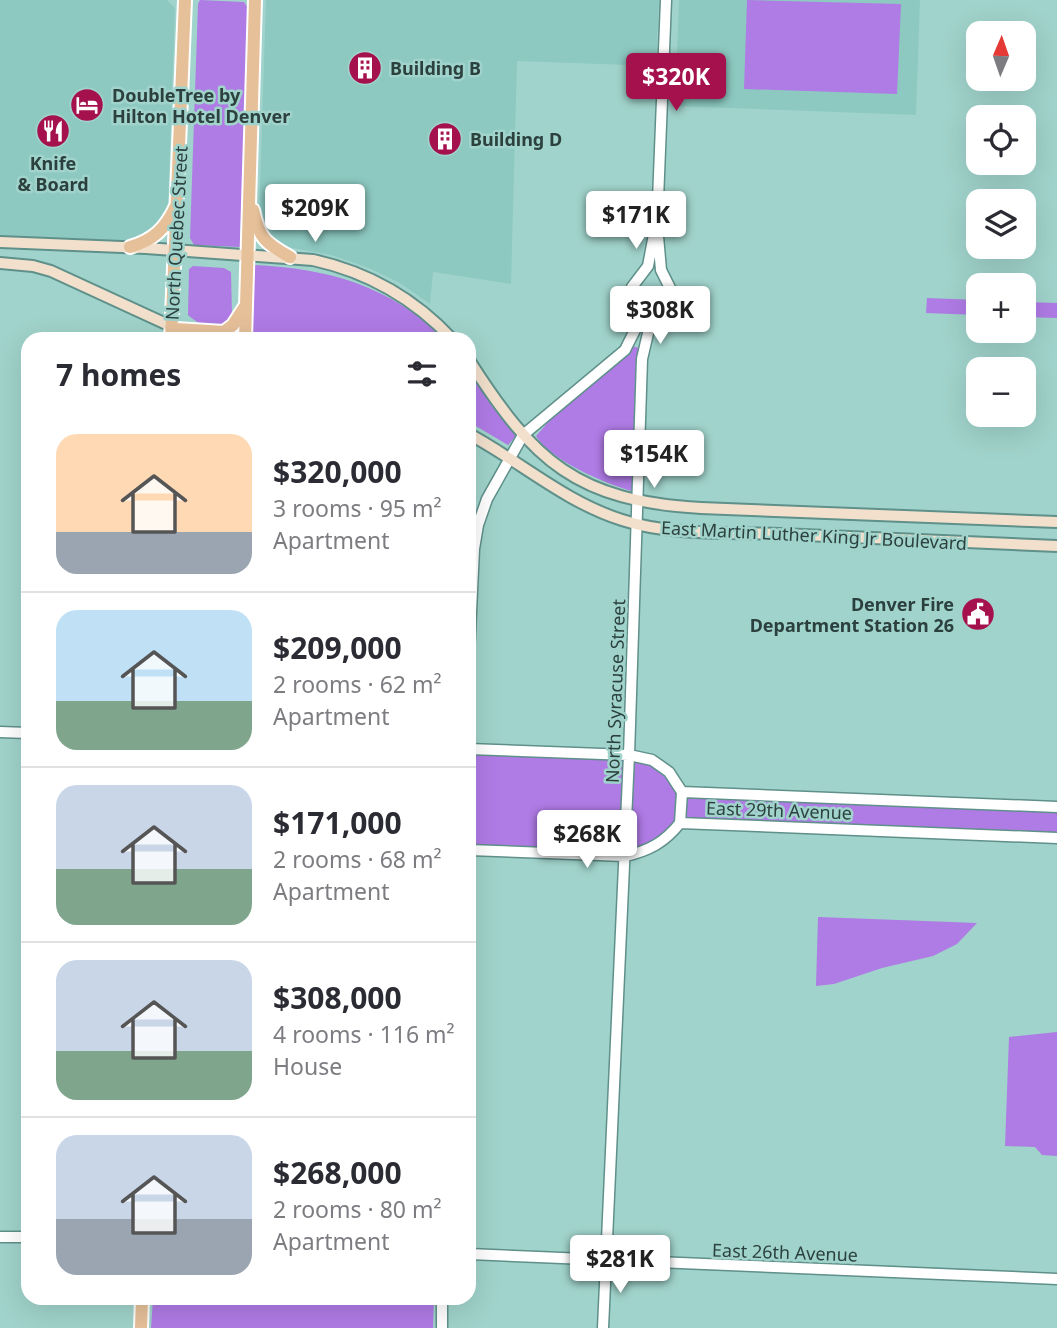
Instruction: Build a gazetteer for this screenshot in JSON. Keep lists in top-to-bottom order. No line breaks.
{"streets":{"main road":["North Quebec Street","East Martin Luther King Jr Boulevard"],"street":["North Syracuse Street","East 29th Avenue","East 26th Avenue"]},"crossings":[["East Martin Luther King Jr Boulevard","North Syracuse Street"],["North Syracuse Street","East 29th Avenue"],["North Syracuse Street","East 26th Avenue"]],"places":{"building":["Building B","Building D"],"hotel":["DoubleTree by Hilton Hotel Denver"],"restaurant":["Knife & Board"],"public building":["Denver Fire Department Station 26"]},"north":"top","page":{"map_buttons":["+","−"],"price":["$320K","$209K","$171K","$308K","$154K","$268K","$281K"],"heading":"7 homes","list":[{"name":"$320,000","note":"3 rooms · 95 m² · Apartment"},{"name":"$209,000","note":"2 rooms · 62 m² · Apartment"},{"name":"$171,000","note":"2 rooms · 68 m² · Apartment"},{"name":"$308,000","note":"4 rooms · 116 m² · House"},{"name":"$268,000","note":"2 rooms · 80 m² · Apartment"}]}}
